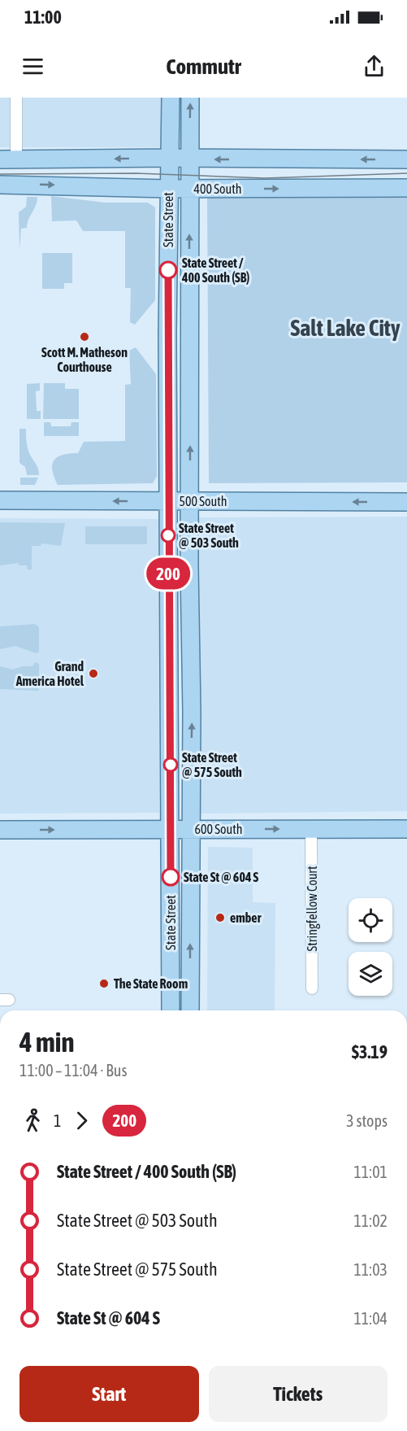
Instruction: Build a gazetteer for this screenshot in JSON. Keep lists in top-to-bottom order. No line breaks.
{"streets":{"main road":["400 South","State Street","500 South","600 South"],"street":["Stringfellow Court"]},"crossings":[["400 South","State Street"],["State Street","500 South"],["State Street","600 South"],["600 South","Stringfellow Court"]],"one_way":["500 South","600 South"],"districts":["Salt Lake City"],"places":["State Street / 400 South (SB)","Scott M. Matheson Courthouse","State Street @ 503 South","Grand America Hotel","State Street @ 575 South","State St @ 604 S","ember","The State Room"],"lines":["bus line 200"],"page":{"status":"11:00","header":"Commutr","on_map":"200","heading":["4 min","11:00 – 11:04 · Bus","$3.19"],"legs":["1","200","3 stops"],"list":[{"name":"State Street / 400 South (SB)","value":"11:01"},{"name":"State Street @ 503 South","value":"11:02"},{"name":"State Street @ 575 South","value":"11:03"},{"name":"State St @ 604 S","value":"11:04"}],"buttons":["Start","Tickets"]}}
